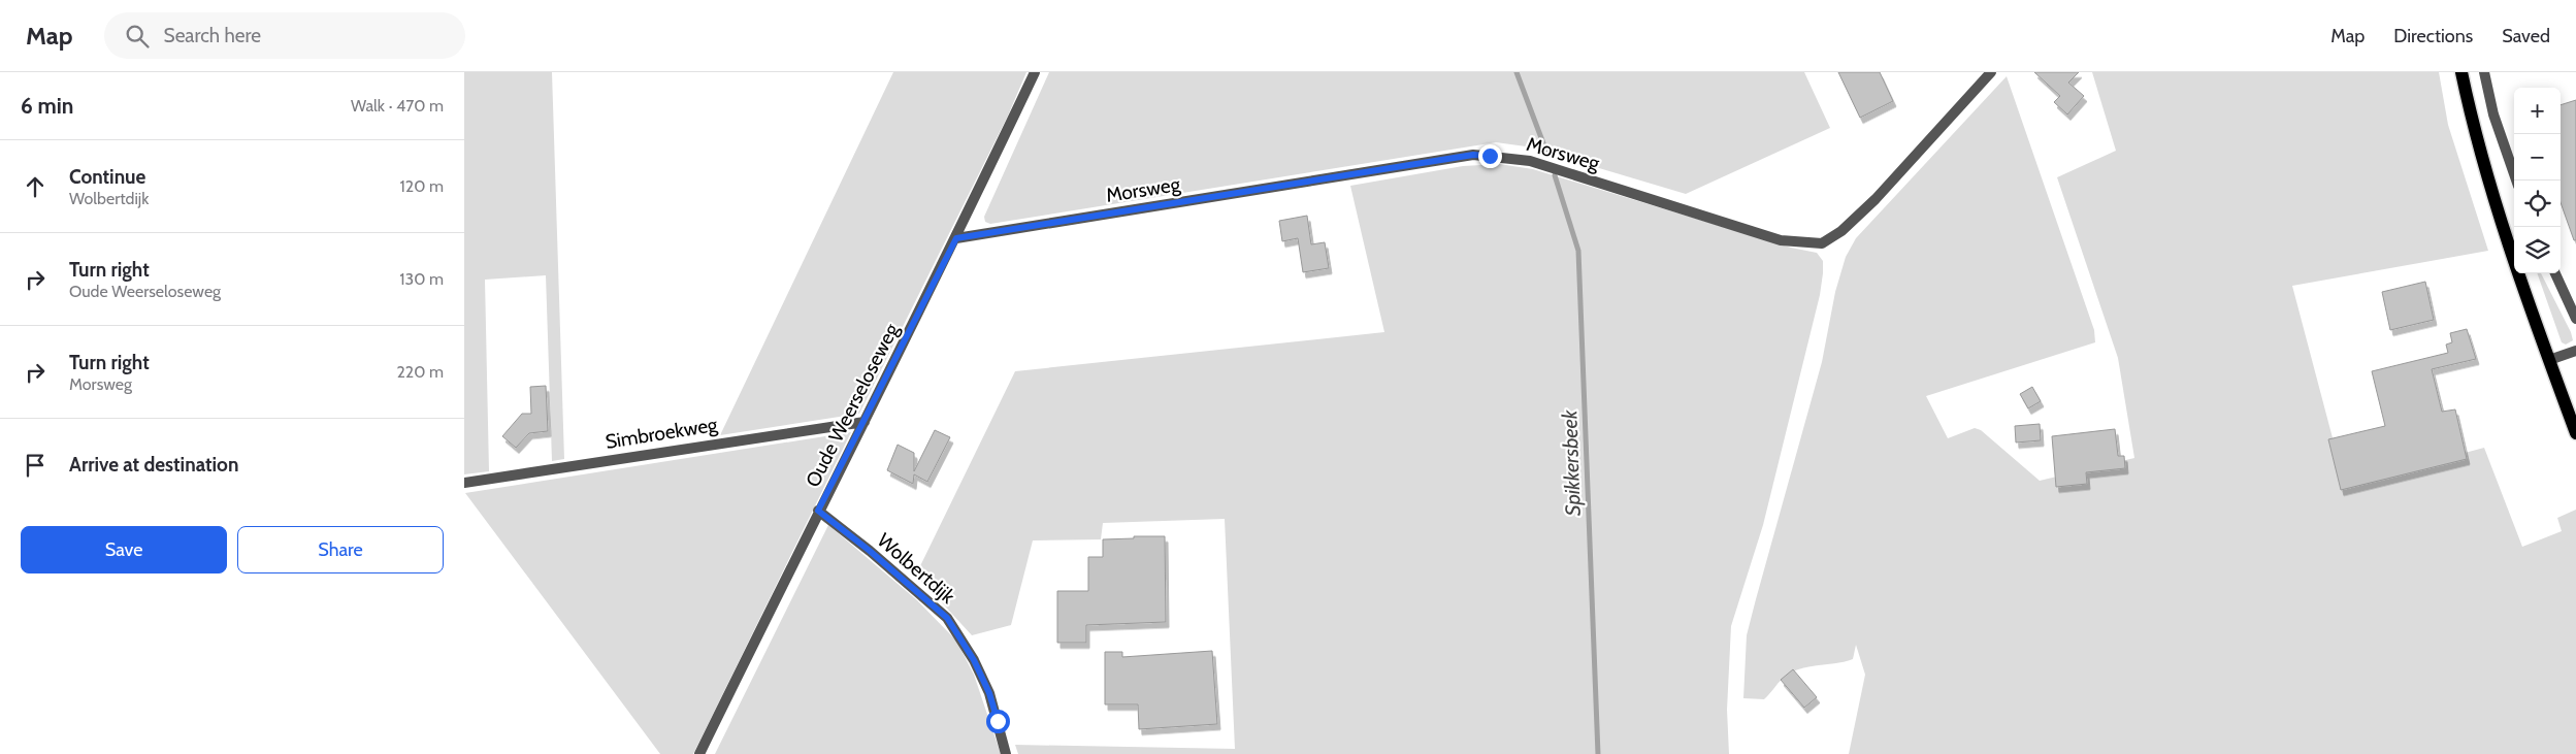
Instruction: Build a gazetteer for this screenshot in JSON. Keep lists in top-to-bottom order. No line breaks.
{"streets":{"street":["Morsweg","Oude Weerseloseweg","Simbroekweg","Wolbertdijk"]},"crossings":[["Morsweg","Oude Weerseloseweg"],["Oude Weerseloseweg","Simbroekweg"],["Oude Weerseloseweg","Wolbertdijk"]],"water":["Spikkersbeek"],"page":{"header":"Map","search":"Search here","nav":["Map","Directions","Saved"],"heading":["6 min","Walk · 470 m"],"map_buttons":["+","−"],"list":[["Continue","Wolbertdijk","120 m"],["Turn right","Oude Weerseloseweg","130 m"],["Turn right","Morsweg","220 m"],"Arrive at destination"],"buttons":["Save","Share"]}}
